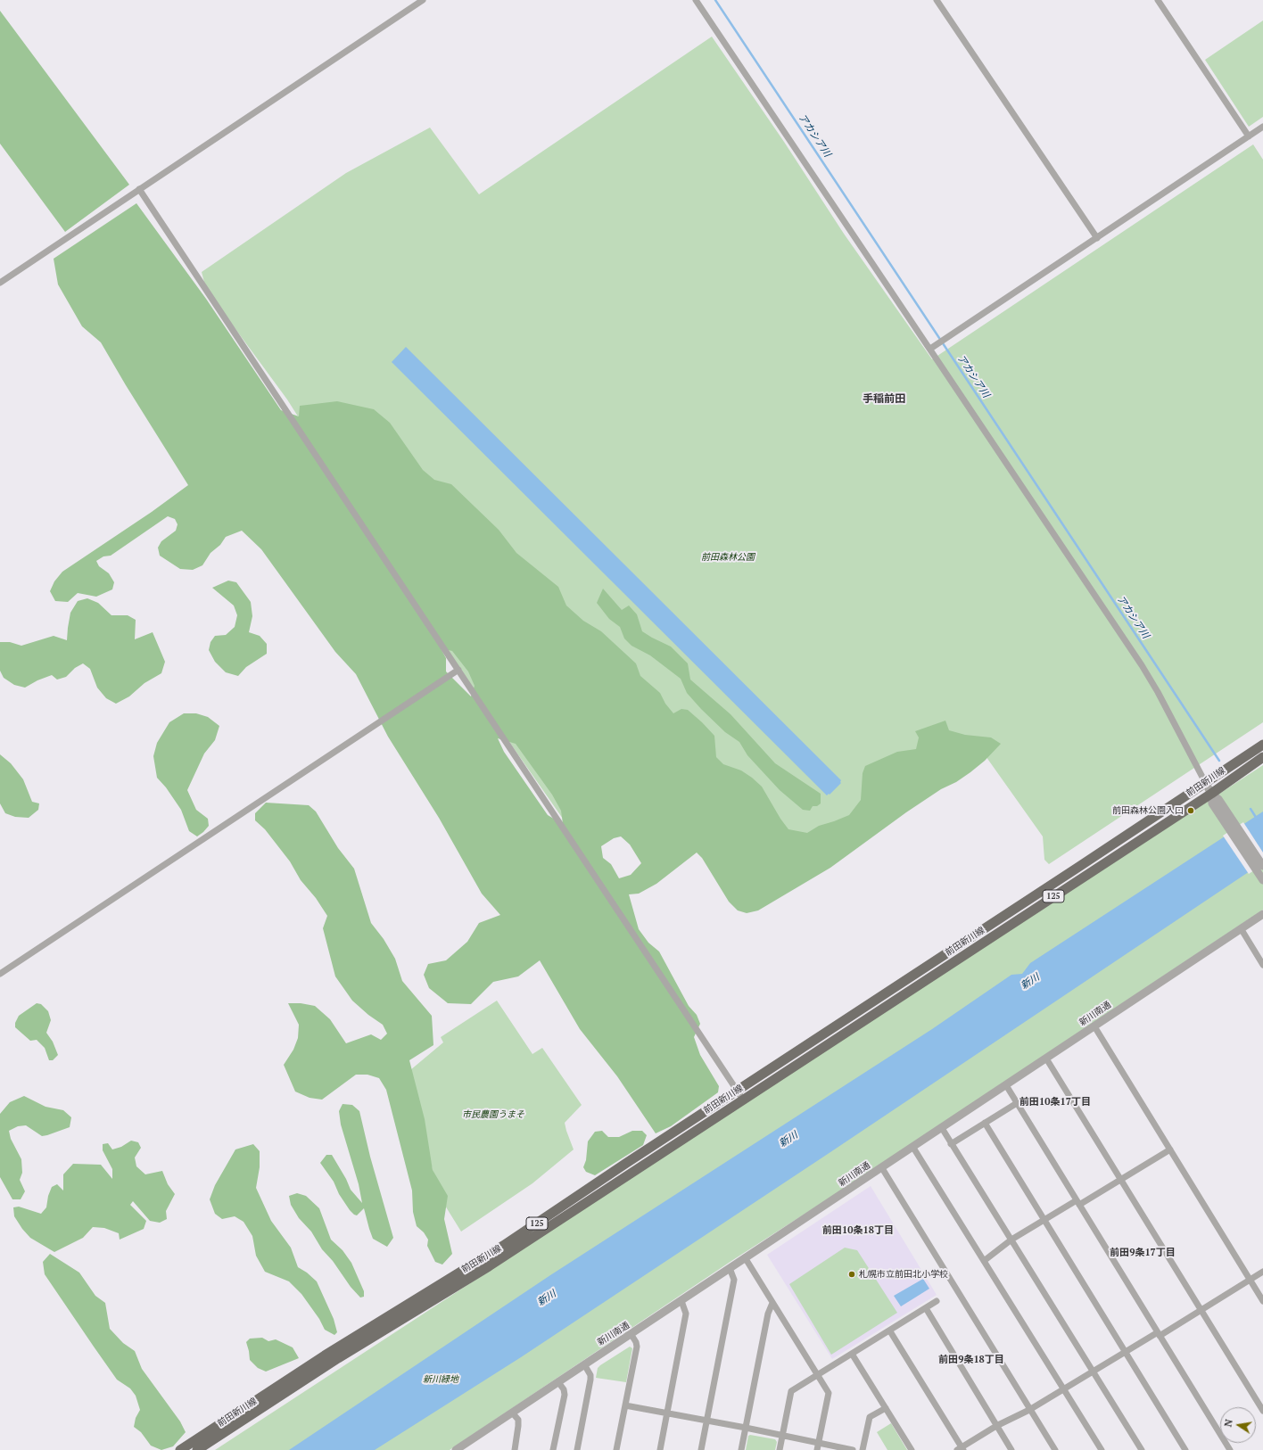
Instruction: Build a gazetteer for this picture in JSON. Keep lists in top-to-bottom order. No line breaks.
{"streets":{"main road":["前田新川線","125"],"street":["新川南通"]},"districts":["手稲前田","前田10条17丁目","前田10条18丁目","前田9条17丁目","前田9条18丁目"],"water":["アカシア川","新川"],"parks":["前田森林公園","市民農園うまそ","新川緑地"],"places":["前田森林公園入口","札幌市立前田北小学校"],"north":"left"}
